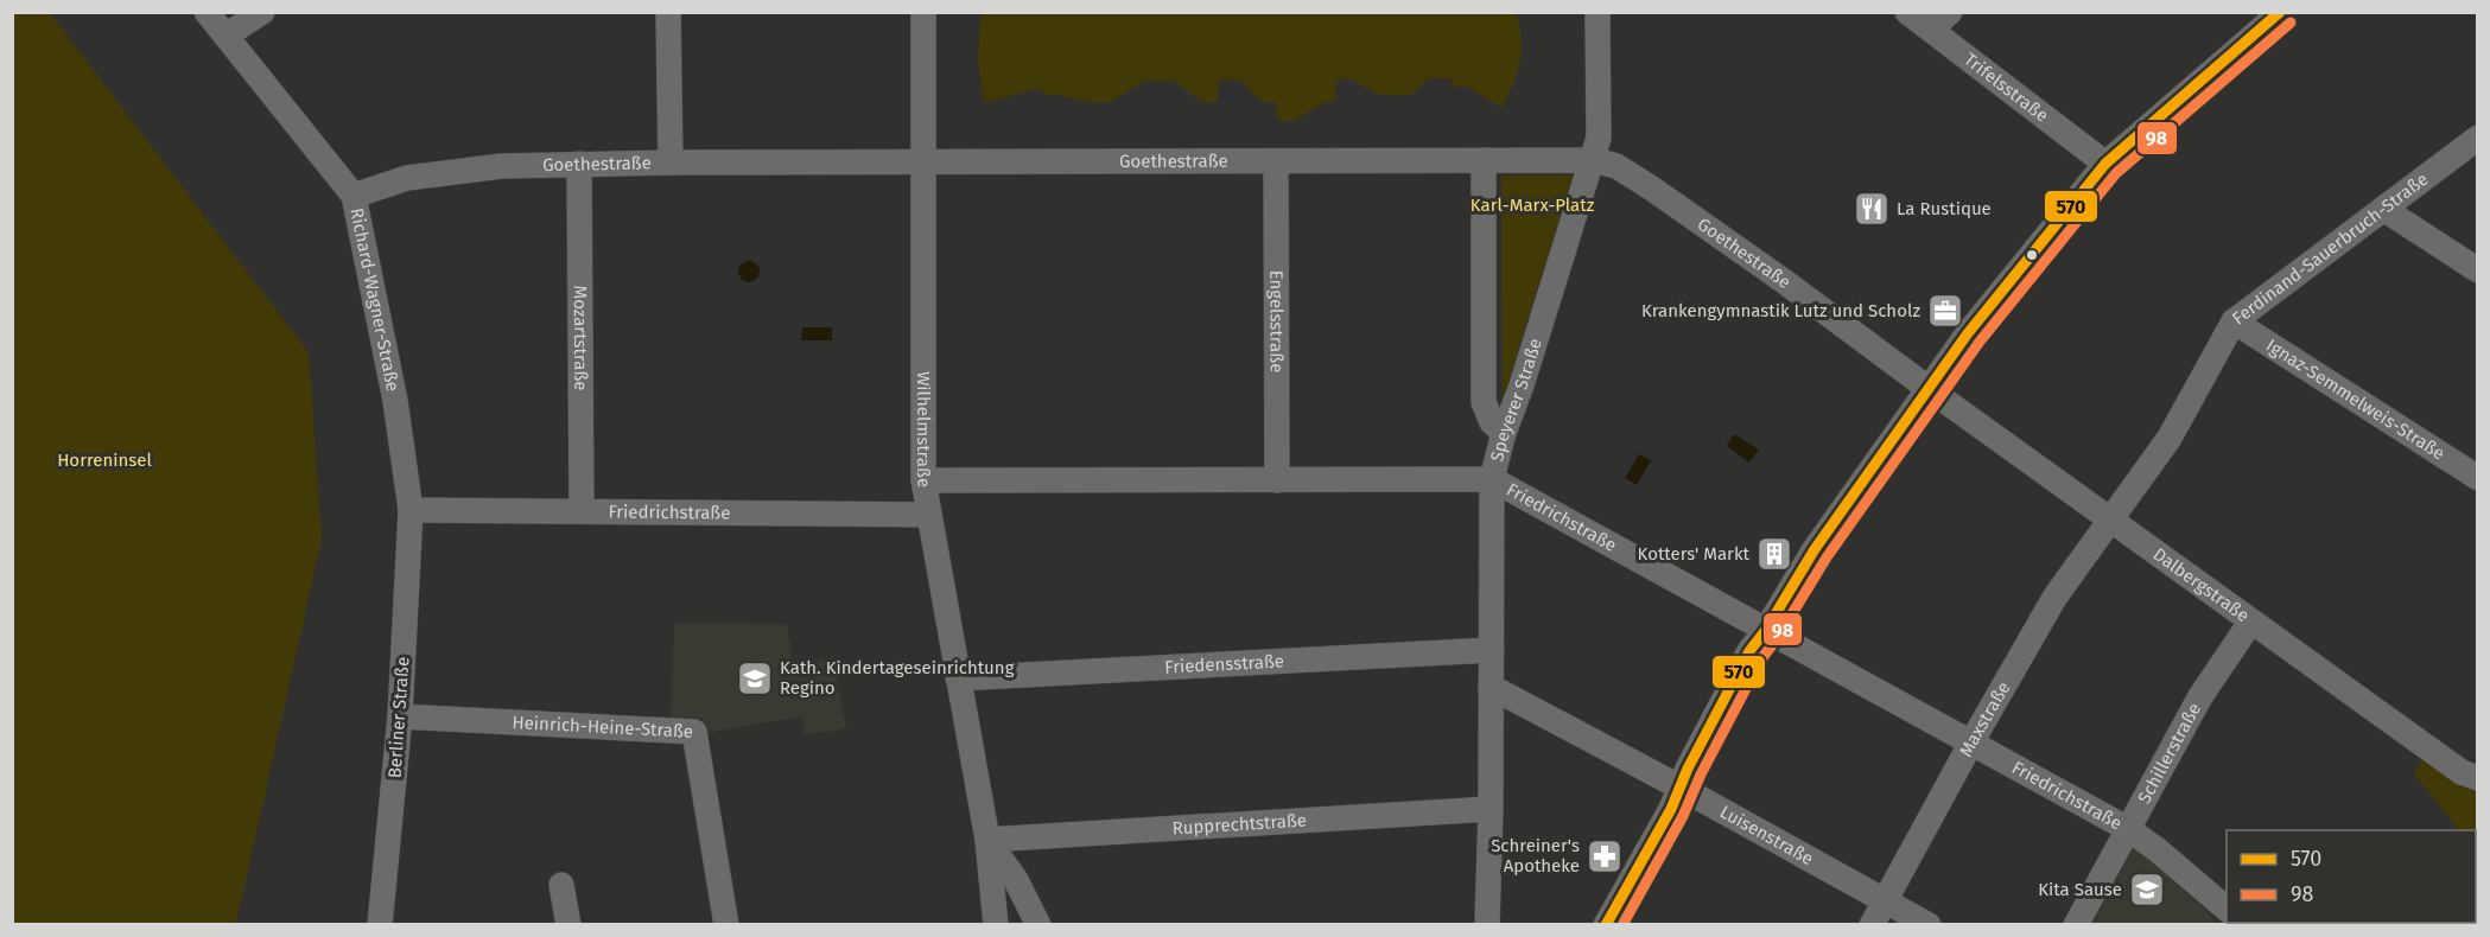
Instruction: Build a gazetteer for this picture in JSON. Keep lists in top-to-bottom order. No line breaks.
{"streets":{"street":["Trifelsstraße","Goethestraße","Ferdinand-Sauerbruch-Straße","Richard-Wagner-Straße","Engelsstraße","Mozartstraße","Speyerer Straße","Ignaz-Semmelweis-Straße","Wilhelmstraße","Friedrichstraße","Dalbergstraße","Friedensstraße","Berliner Straße","Maxstraße","Heinrich-Heine-Straße","Schillerstraße","Rupprechtstraße","Luisenstraße"]},"crossings":[["Goethestraße","Richard-Wagner-Straße"],["Goethestraße","Engelsstraße"],["Goethestraße","Mozartstraße"],["Goethestraße","Speyerer Straße"],["Goethestraße","Wilhelmstraße"],["Goethestraße","Dalbergstraße"],["Ferdinand-Sauerbruch-Straße","Ignaz-Semmelweis-Straße"],["Ferdinand-Sauerbruch-Straße","Dalbergstraße"],["Ferdinand-Sauerbruch-Straße","Maxstraße"],["Richard-Wagner-Straße","Friedrichstraße"],["Richard-Wagner-Straße","Berliner Straße"],["Engelsstraße","Friedrichstraße"],["Mozartstraße","Friedrichstraße"],["Speyerer Straße","Friedrichstraße"],["Speyerer Straße","Friedensstraße"],["Speyerer Straße","Rupprechtstraße"],["Speyerer Straße","Luisenstraße"],["Wilhelmstraße","Friedrichstraße"],["Wilhelmstraße","Friedensstraße"],["Wilhelmstraße","Rupprechtstraße"],["Friedrichstraße","Berliner Straße"],["Friedrichstraße","Maxstraße"],["Friedrichstraße","Schillerstraße"],["Dalbergstraße","Maxstraße"],["Dalbergstraße","Schillerstraße"],["Berliner Straße","Heinrich-Heine-Straße"],["Maxstraße","Luisenstraße"]],"parks":["Karl-Marx-Platz","Horreninsel"],"places":{"restaurant":["La Rustique"],"office":["Krankengymnastik Lutz und Scholz"],"building":["Kotters' Markt"],"school or university":["Kath. Kindertageseinrichtung Regino","Kita Sause"],"pharmacy":["Schreiner's Apotheke"]},"lines":["transit line 570","transit line 98"],"legend":["570","98"]}
